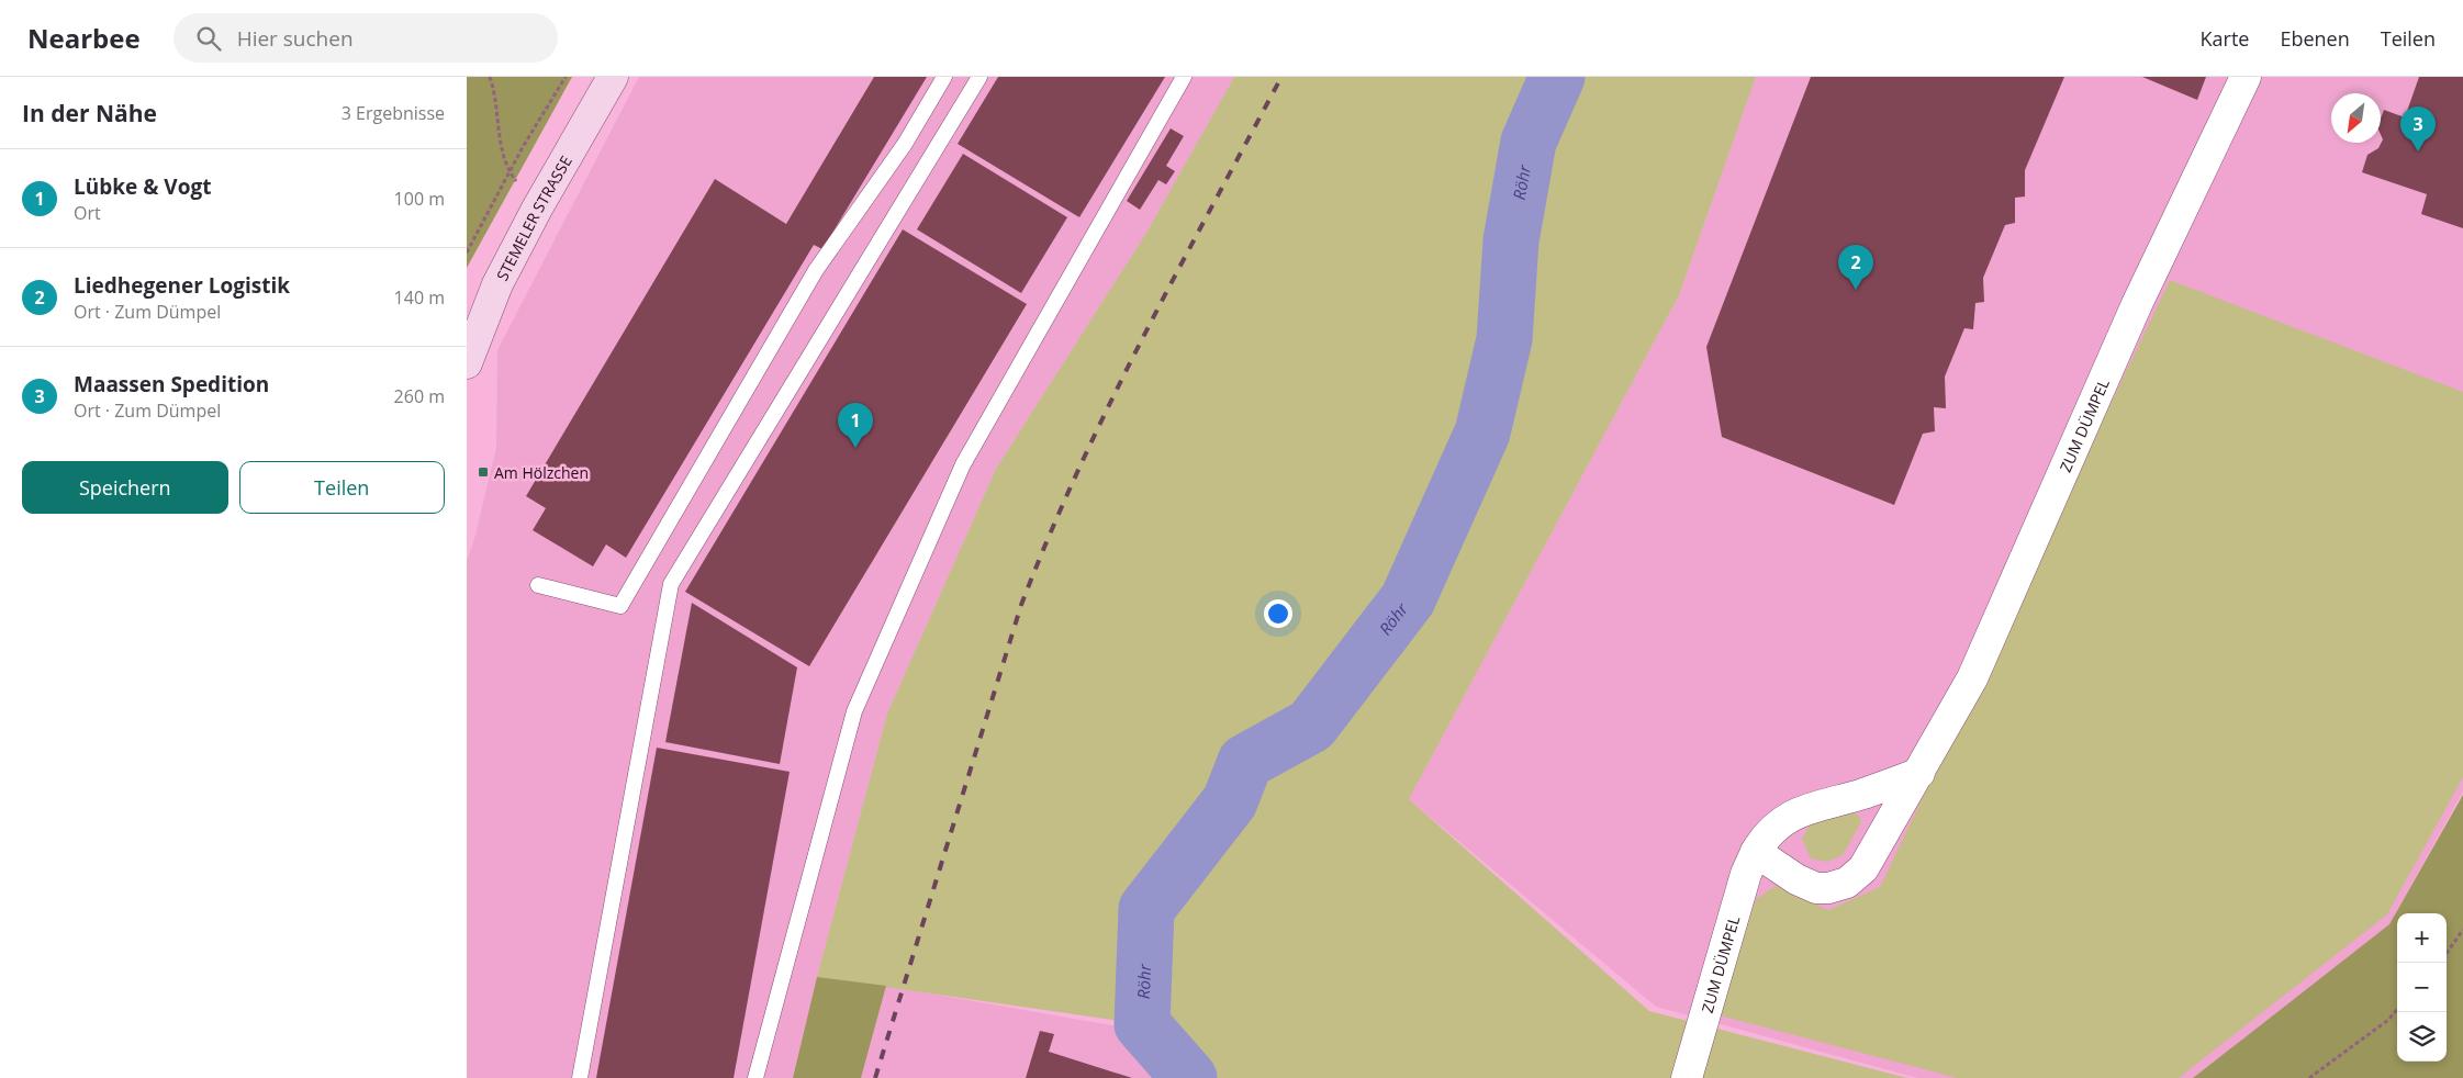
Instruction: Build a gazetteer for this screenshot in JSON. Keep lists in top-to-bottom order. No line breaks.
{"streets":{"main road":["STEMELER STRASSE"],"street":["ZUM DÜMPEL"]},"water":["Röhr"],"places":{"transit":["Am Hölzchen"]},"north":"bottom left","page":{"header":"Nearbee","search":"Hier suchen","nav":["Karte","Ebenen","Teilen"],"heading":["In der Nähe","3 Ergebnisse"],"pins":["3","2","1"],"list":[{"mark":"1","name":"Lübke & Vogt","note":"Ort","value":"100 m"},{"mark":"2","name":"Liedhegener Logistik","note":"Ort · Zum Dümpel","value":"140 m"},{"mark":"3","name":"Maassen Spedition","note":"Ort · Zum Dümpel","value":"260 m"}],"buttons":["Speichern","Teilen"],"map_buttons":["+","−"]}}
